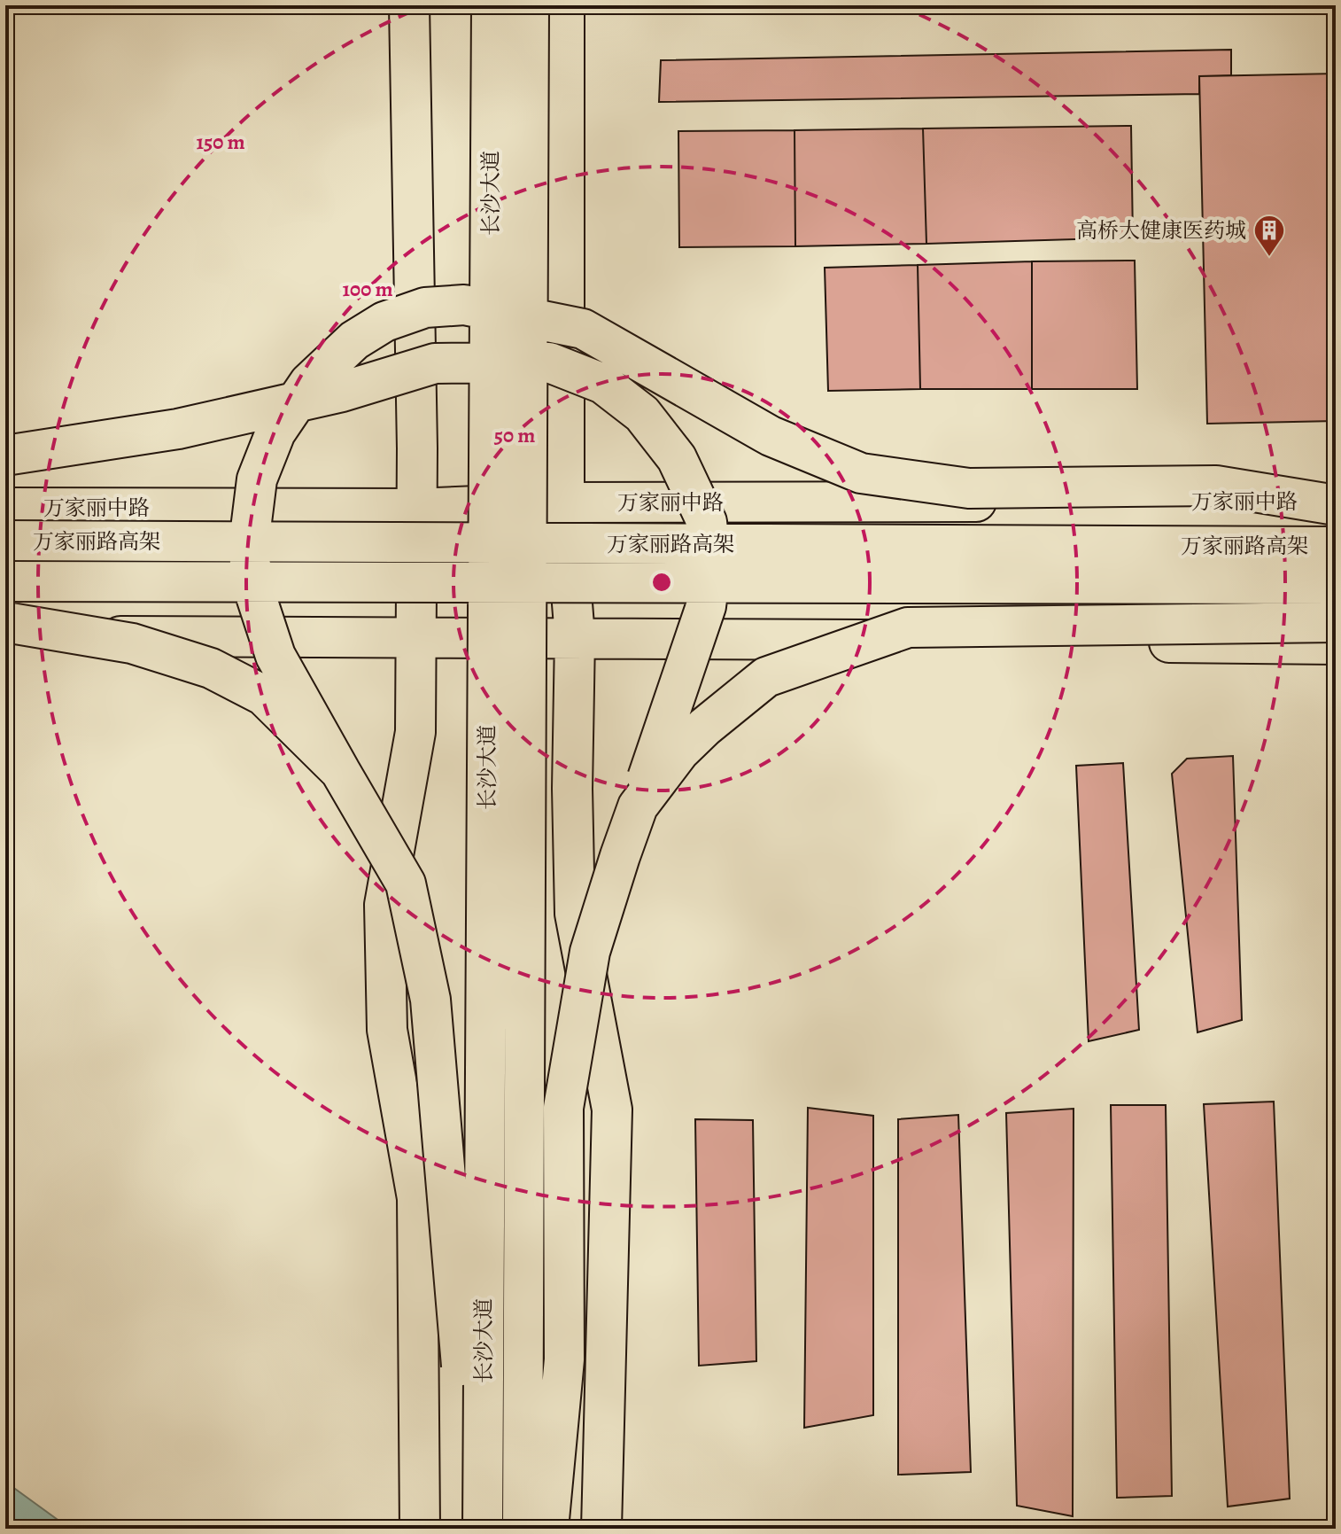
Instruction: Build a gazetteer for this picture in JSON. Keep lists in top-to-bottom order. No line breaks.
{"streets":{"main road":["长沙大道","万家丽中路","万家丽路高架"]},"places":{"building":["高桥大健康医药城"]},"rings":["150 m","100 m","50 m"]}
